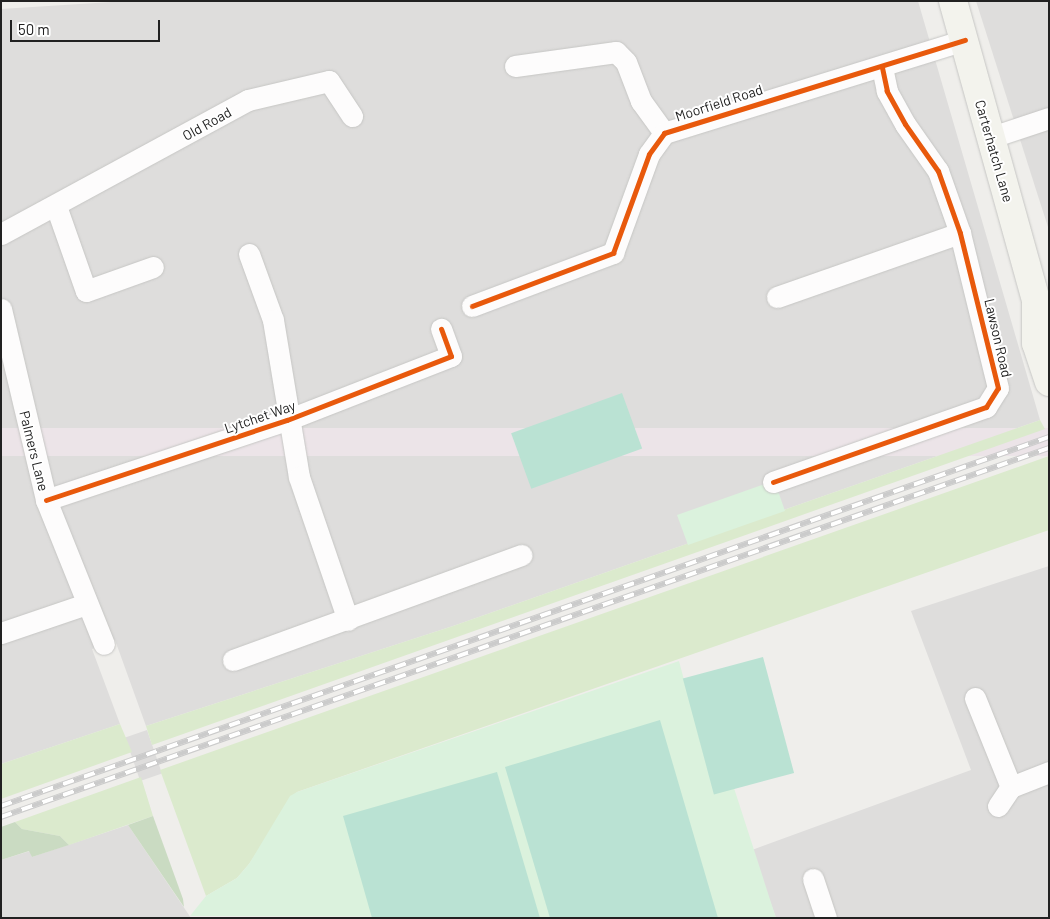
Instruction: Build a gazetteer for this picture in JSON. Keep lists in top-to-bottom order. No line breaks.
{"streets":{"street":["Moorfield Road","Old Road","Carterhatch Lane","Lawson Road","Lytchet Way","Palmers Lane"]},"crossings":[["Moorfield Road","Carterhatch Lane"],["Moorfield Road","Lawson Road"],["Lytchet Way","Palmers Lane"]],"scale_bar":"50 m"}
